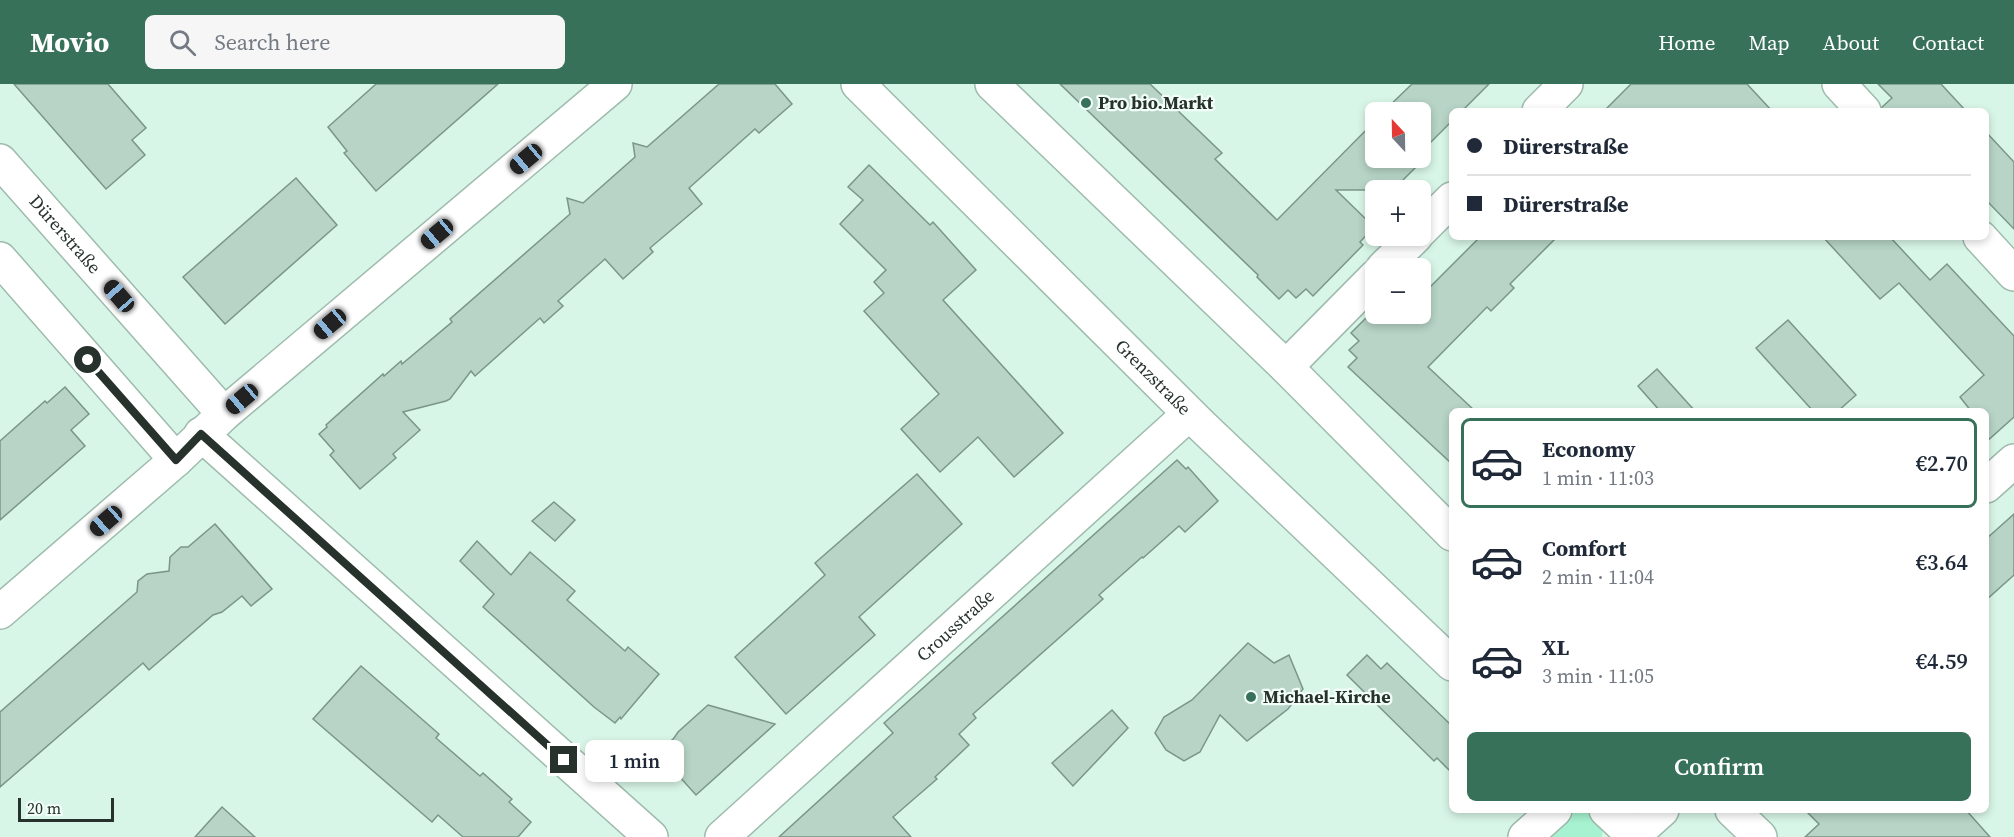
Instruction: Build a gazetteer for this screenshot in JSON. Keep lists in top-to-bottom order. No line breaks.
{"streets":{"street":["Dürerstraße","Grenzstraße","Crousstraße"]},"crossings":[["Grenzstraße","Crousstraße"]],"places":["Pro bio.Markt","Michael-Kirche"],"scale_bar":"20 m","north":"top","page":{"header":"Movio","search":"Search here","nav":["Home","Map","About","Contact"],"map_buttons":["+","−"],"banner":["Dürerstraße","Dürerstraße"],"list":[{"name":"Economy","note":"1 min · 11:03","value":"€2.70"},{"name":"Comfort","note":"2 min · 11:04","value":"€3.64"},{"name":"XL","note":"3 min · 11:05","value":"€4.59"}],"buttons":"Confirm","bubble":"1 min","scale":"20 m"}}
